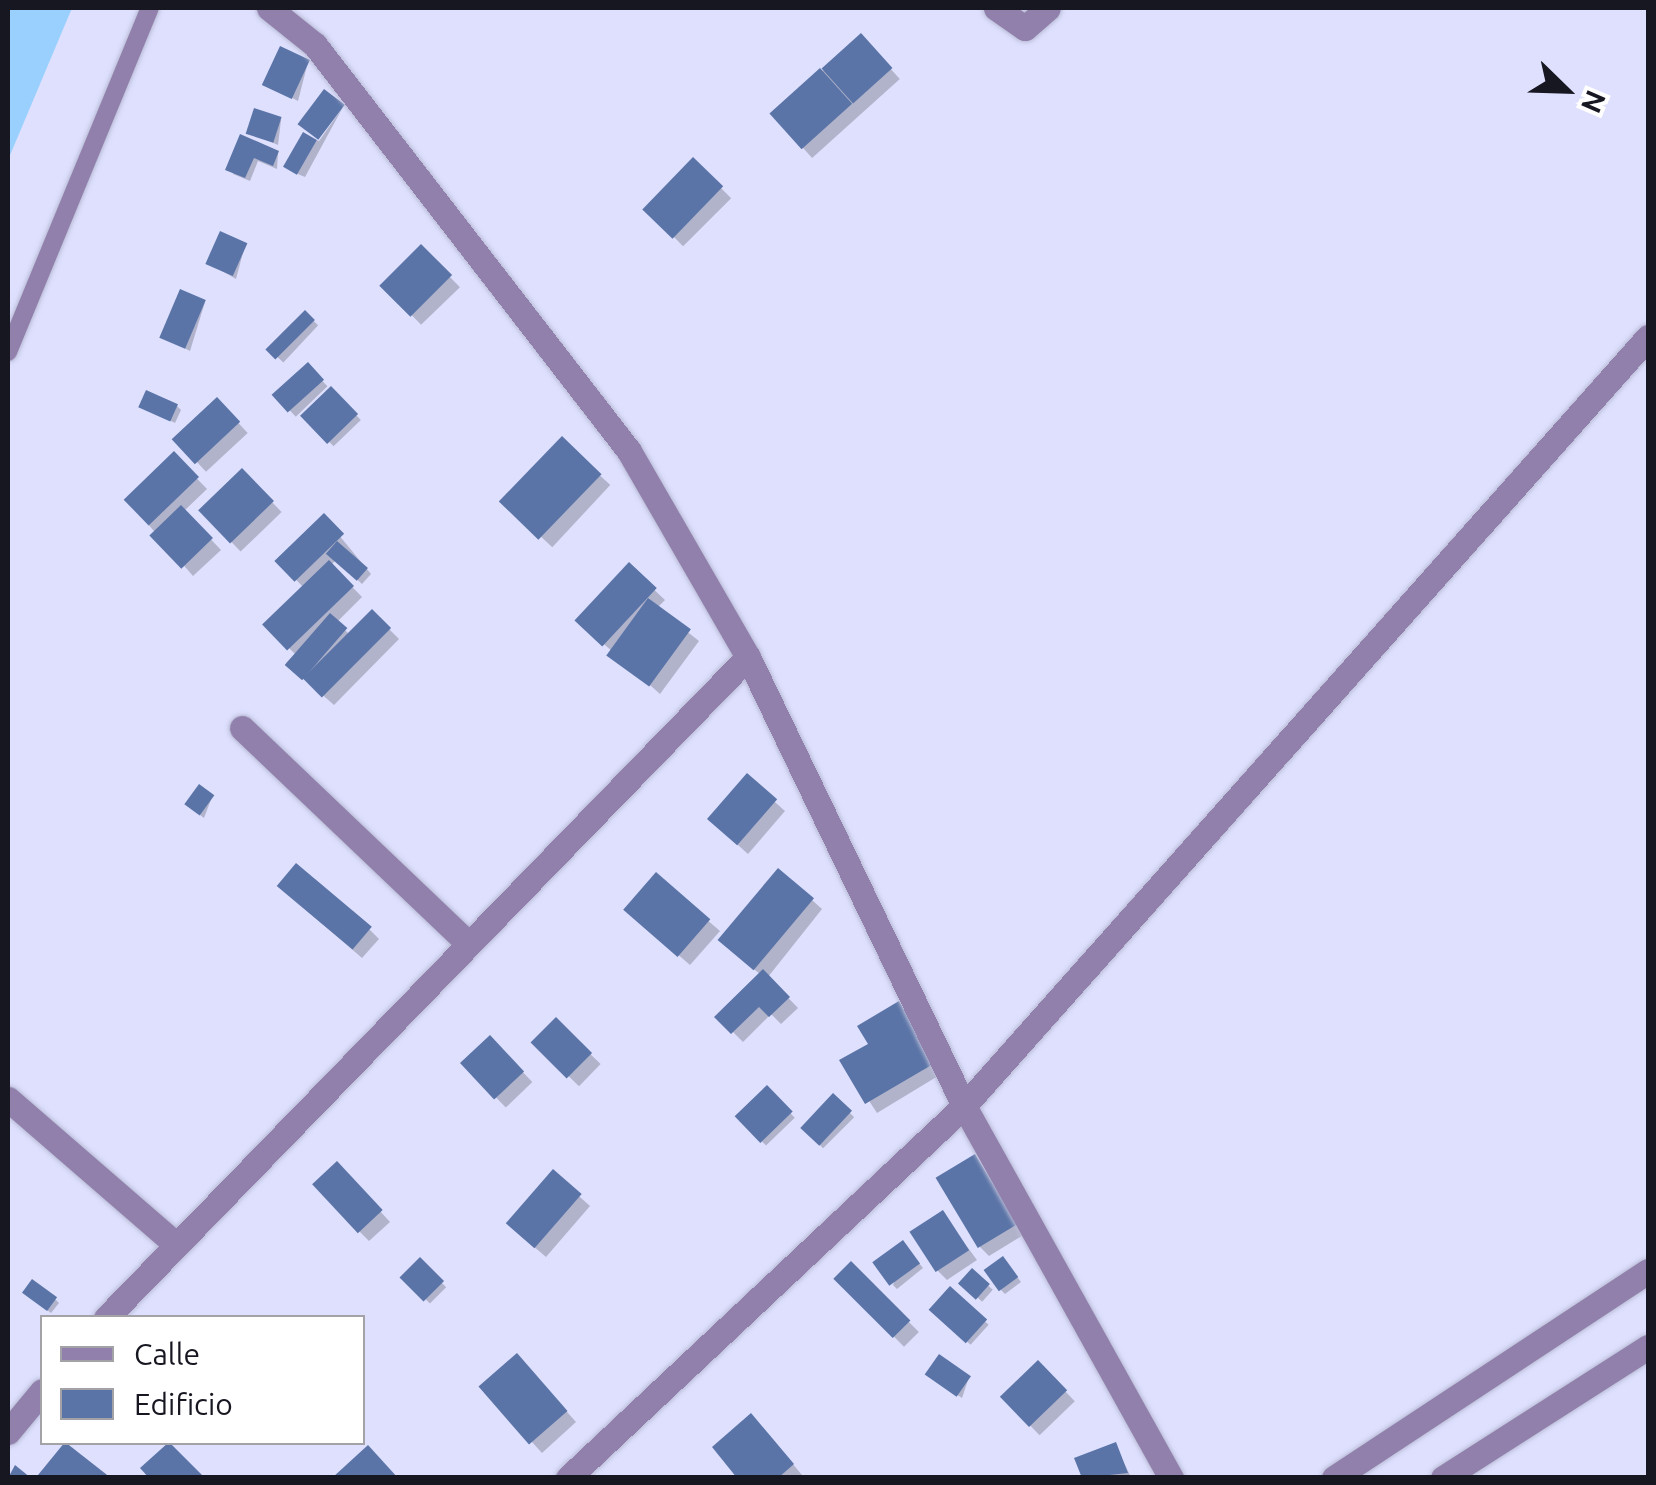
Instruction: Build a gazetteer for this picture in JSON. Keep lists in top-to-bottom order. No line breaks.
{"legend":["Calle","Edificio"],"north":"bottom right"}
